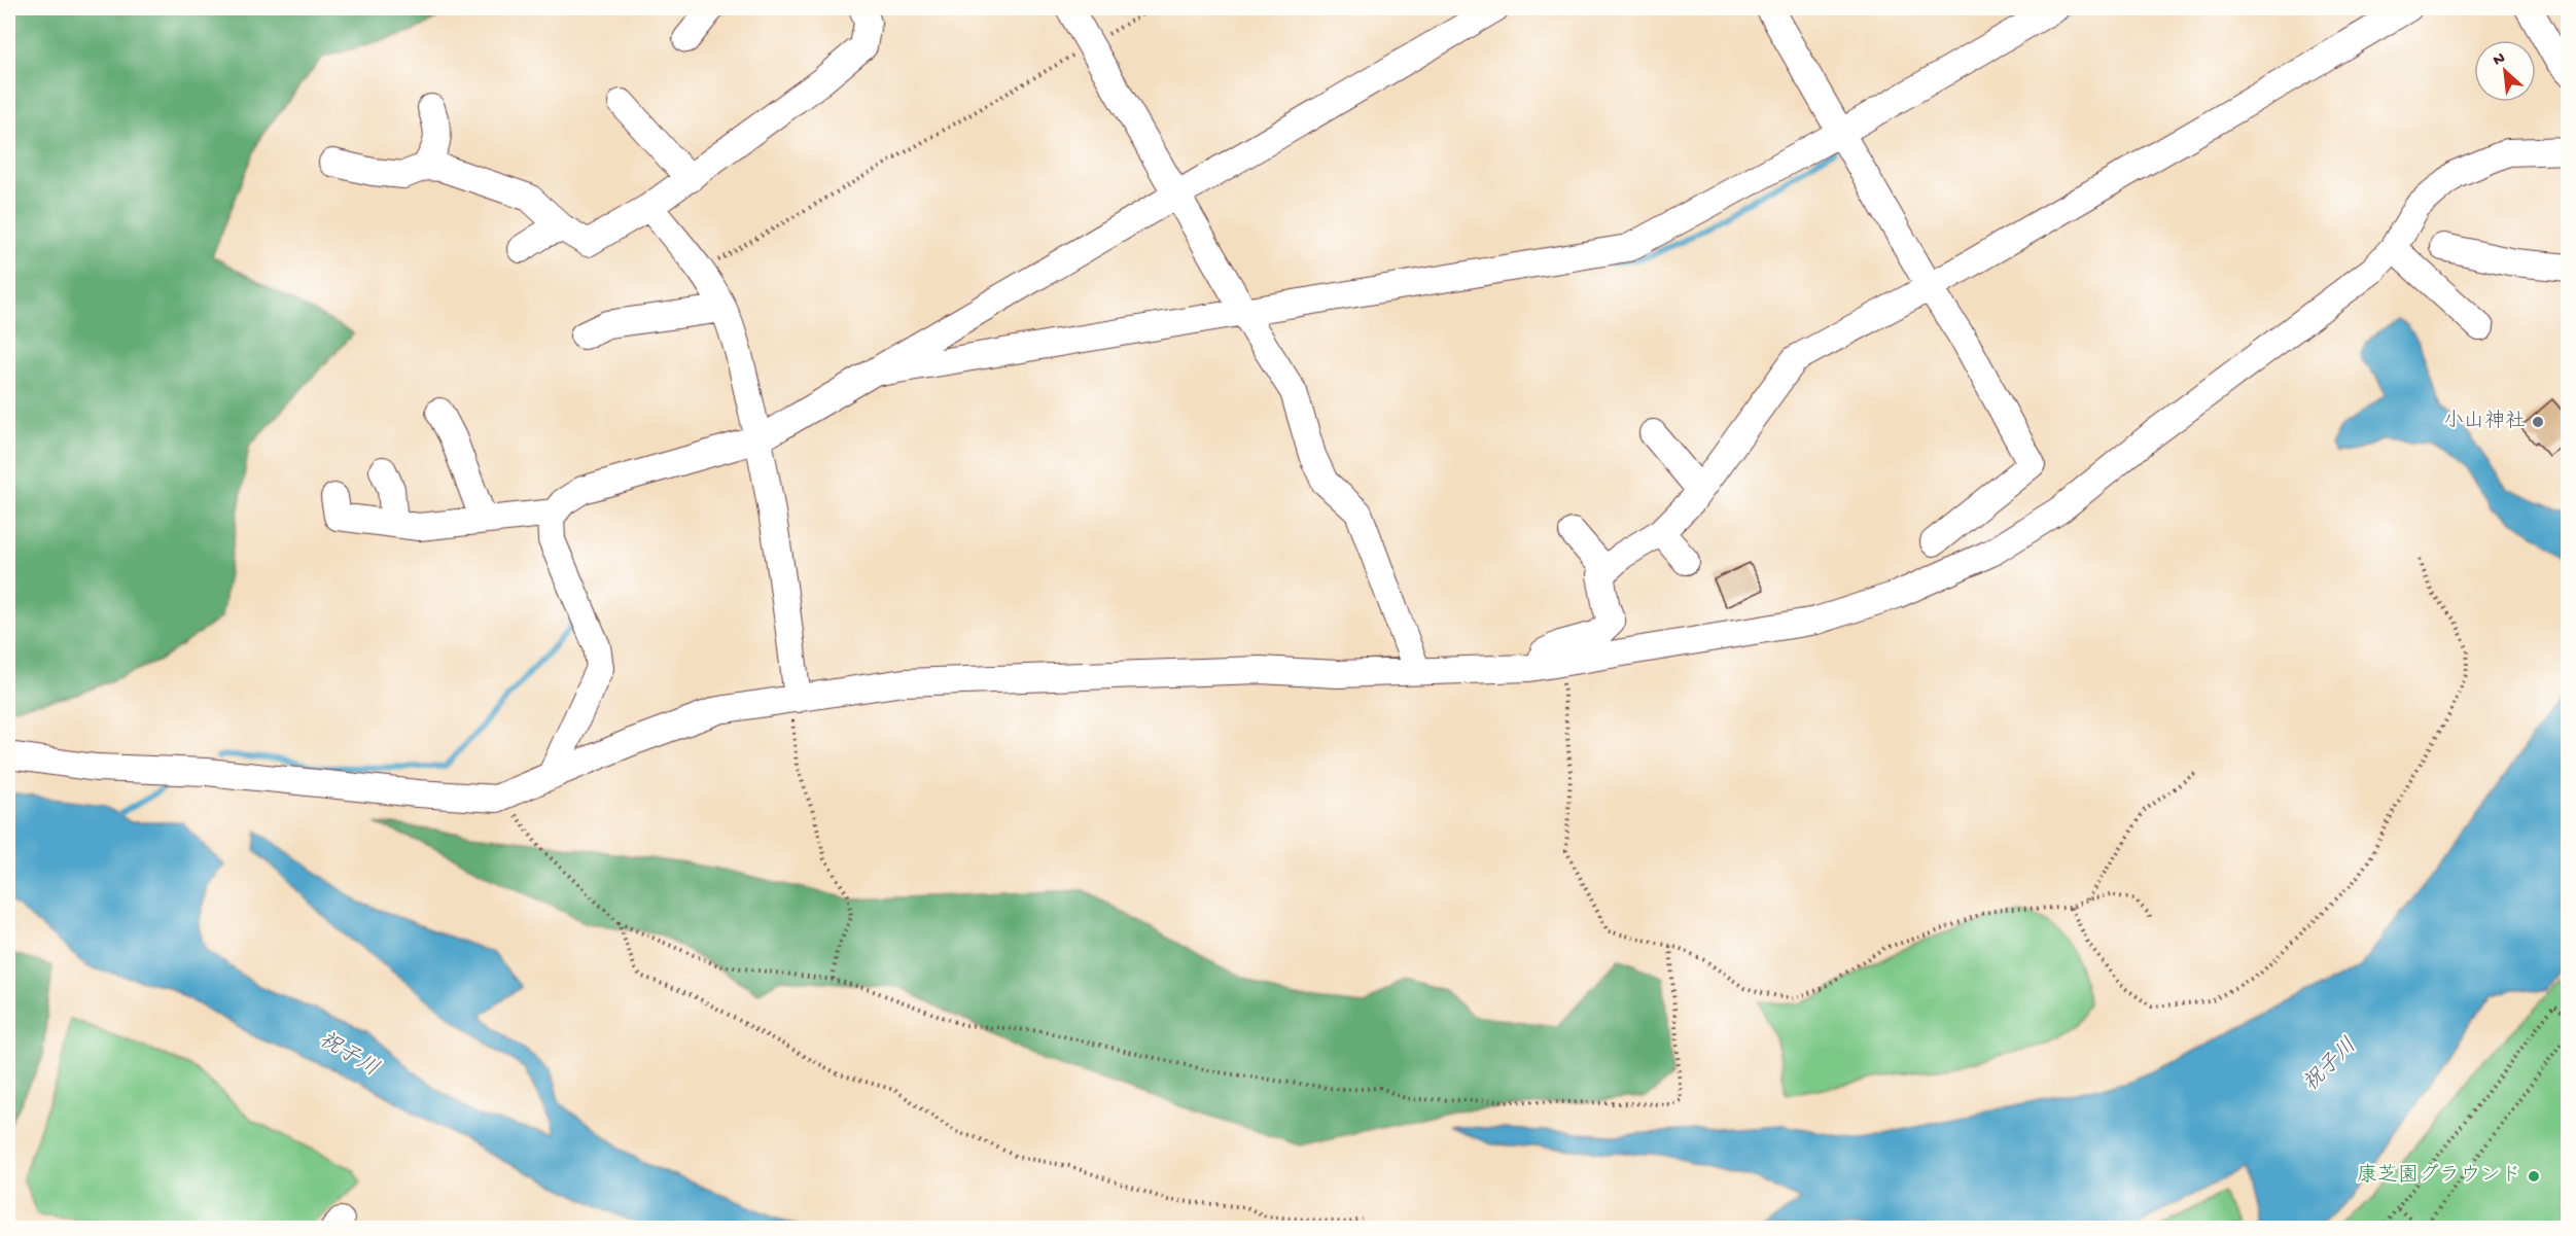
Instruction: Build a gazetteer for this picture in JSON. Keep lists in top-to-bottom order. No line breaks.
{"water":["祝子川"],"places":["小山神社","康芝園グラウンド"],"north":"top left"}
